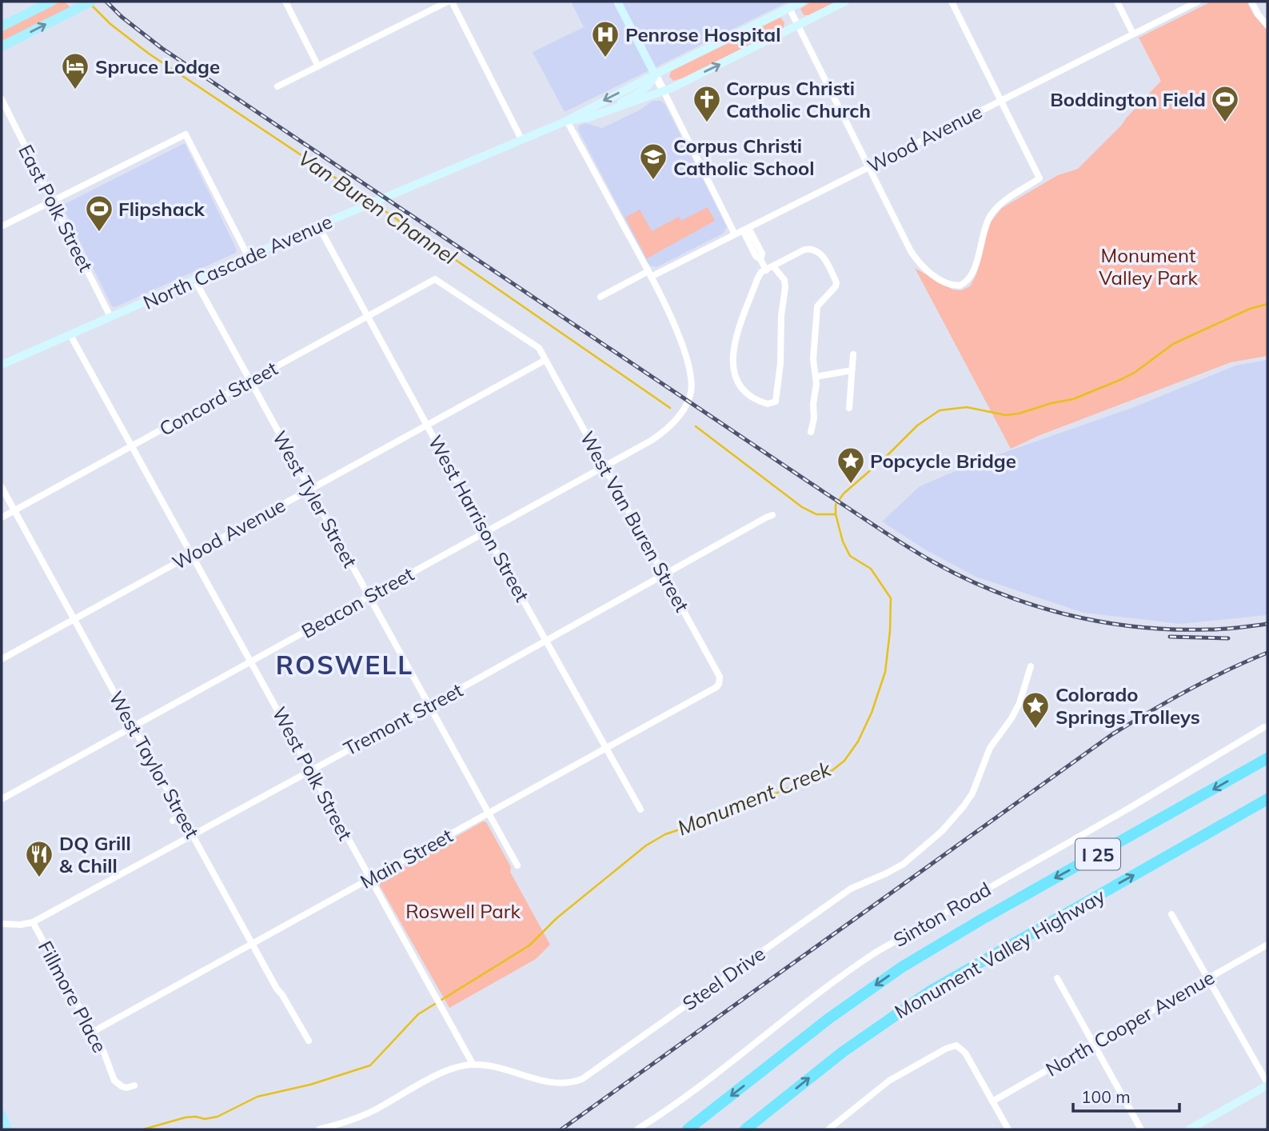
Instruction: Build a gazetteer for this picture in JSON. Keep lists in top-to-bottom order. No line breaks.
{"streets":{"highway":["I 25","Monument Valley Highway"],"main road":["North Cascade Avenue"],"street":["Wood Avenue","East Polk Street","Concord Street","West Tyler Street","West Harrison Street","West Van Buren Street","Beacon Street","Tremont Street","West Taylor Street","West Polk Street","Main Street","Sinton Road","Steel Drive","Fillmore Place","North Cooper Avenue"]},"crossings":[["Wood Avenue","West Tyler Street"],["Wood Avenue","West Harrison Street"],["Wood Avenue","West Van Buren Street"],["Wood Avenue","Beacon Street"],["Wood Avenue","West Taylor Street"],["Wood Avenue","West Polk Street"],["East Polk Street","North Cascade Avenue"],["North Cascade Avenue","West Tyler Street"],["North Cascade Avenue","West Harrison Street"],["North Cascade Avenue","West Polk Street"],["Concord Street","West Tyler Street"],["Concord Street","West Harrison Street"],["Concord Street","West Van Buren Street"],["Concord Street","West Taylor Street"],["Concord Street","West Polk Street"],["West Tyler Street","Beacon Street"],["West Tyler Street","Tremont Street"],["West Tyler Street","Main Street"],["West Harrison Street","Beacon Street"],["West Harrison Street","Tremont Street"],["West Harrison Street","Main Street"],["West Van Buren Street","Beacon Street"],["West Van Buren Street","Tremont Street"],["West Van Buren Street","Main Street"],["Beacon Street","West Taylor Street"],["Beacon Street","West Polk Street"],["Tremont Street","West Taylor Street"],["Tremont Street","West Polk Street"],["Tremont Street","Fillmore Place"],["West Taylor Street","Main Street"],["West Polk Street","Main Street"],["West Polk Street","Steel Drive"],["Main Street","Fillmore Place"]],"districts":["ROSWELL"],"water":["Van Buren Channel","Monument Creek"],"parks":["Monument Valley Park","Roswell Park"],"places":{"hospital":["Penrose Hospital"],"hotel":["Spruce Lodge"],"church":["Corpus Christi Catholic Church"],"sports":["Boddington Field","Flipshack"],"school or university":["Corpus Christi Catholic School"],"place":["Popcycle Bridge","Colorado Springs Trolleys"],"restaurant":["DQ Grill & Chill"]},"scale_bar":"100 m"}
